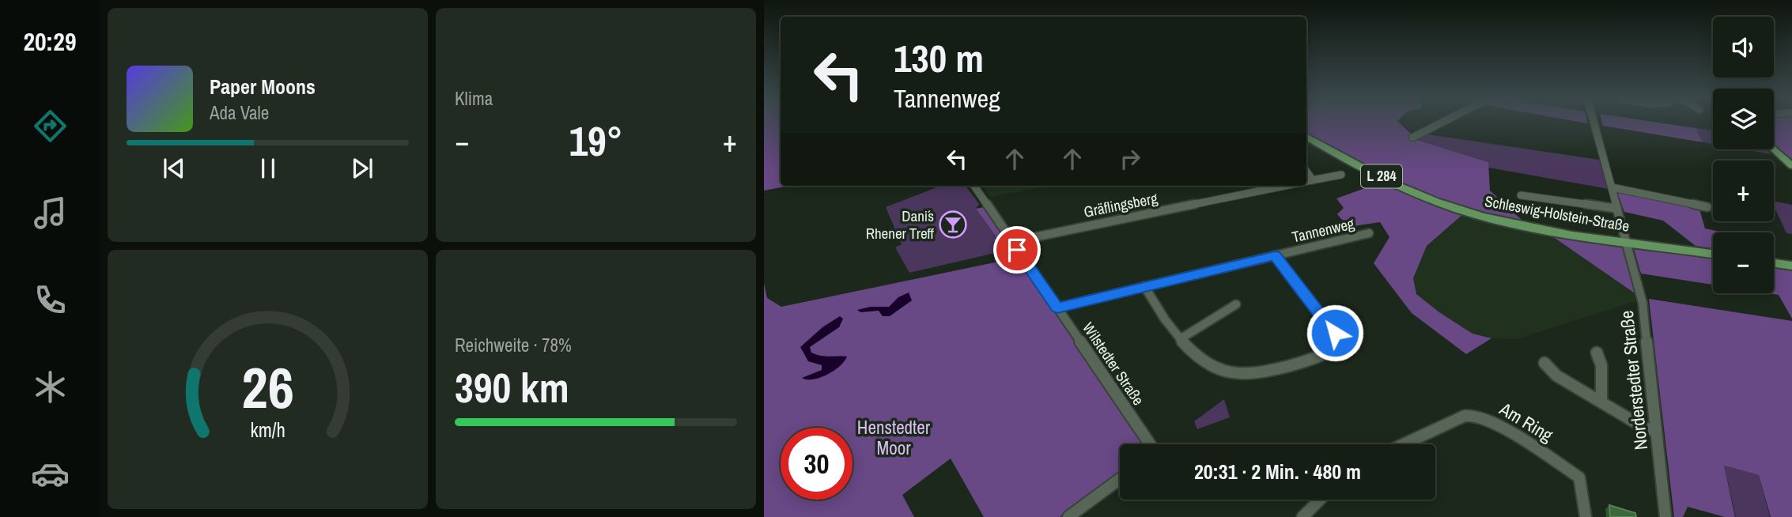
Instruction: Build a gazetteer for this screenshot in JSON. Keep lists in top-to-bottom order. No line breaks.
{"streets":{"main road":["L 284","Schleswig-Holstein-Straße"],"street":["Gräflingsberg","Tannenweg","Wilstedter Straße","Norderstedter Straße","Am Ring"]},"crossings":[["Gräflingsberg","Wilstedter Straße"],["Schleswig-Holstein-Straße","Norderstedter Straße"],["Tannenweg","Wilstedter Straße"]],"parks":["Henstedter Moor"],"places":{"bar":["Dani´s Rhener Treff"]},"page":{"tabs":"20:29","tile":["Klima",["Reichweite · 78%","390 km"]],"map_buttons":["+","−"],"turn":["130 m","Tannenweg"],"song":["Paper Moons","Ada Vale"],"heat":["−","19°","+"],"limit":"30","trip":"20:31 · 2 Min. · 480 m","gauge":["26","km/h"]}}
